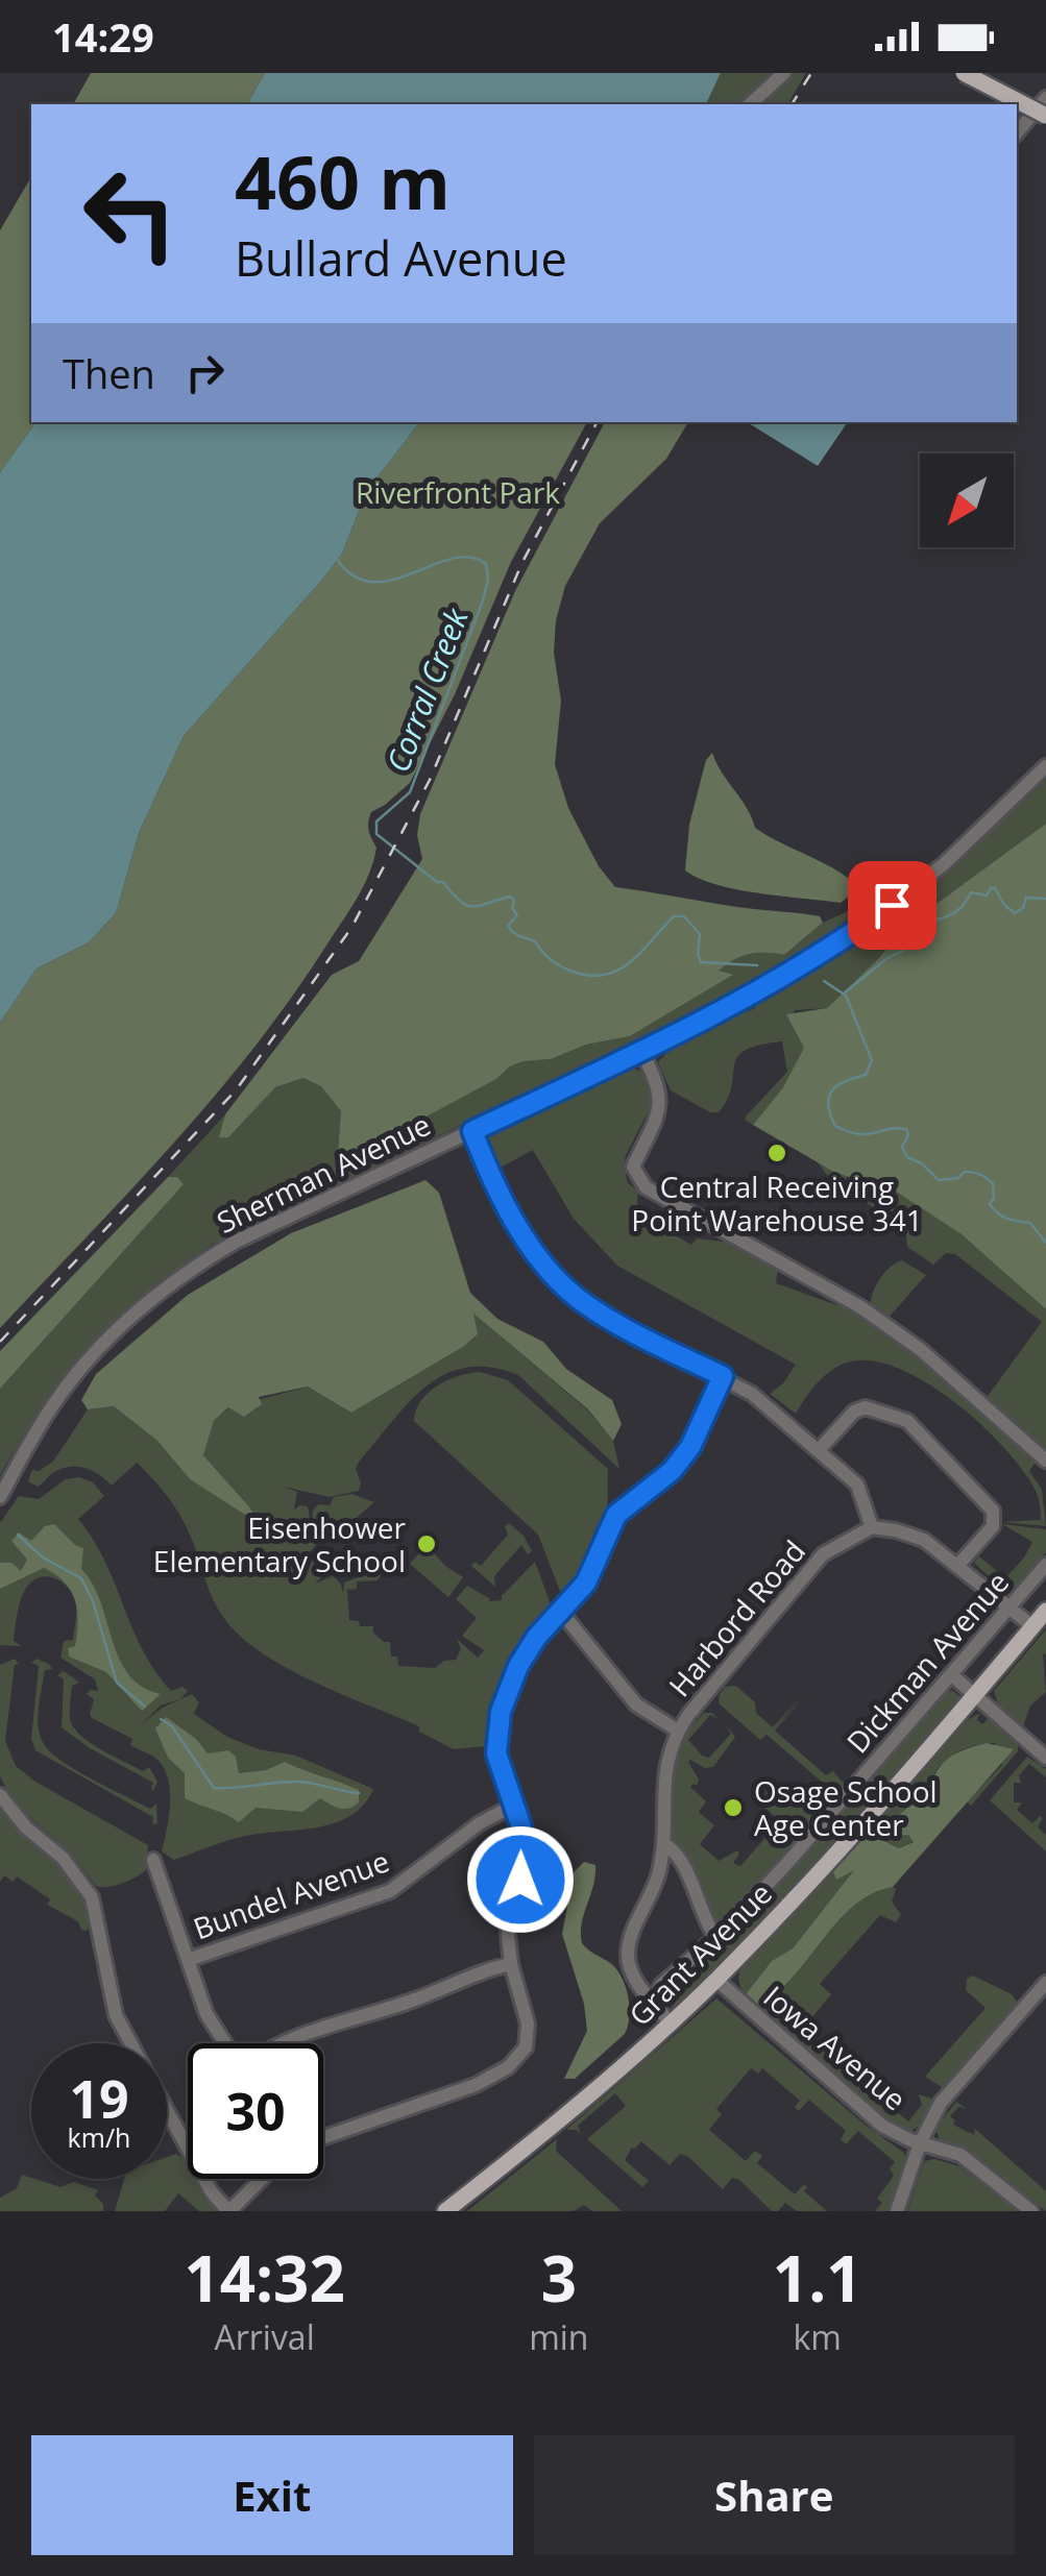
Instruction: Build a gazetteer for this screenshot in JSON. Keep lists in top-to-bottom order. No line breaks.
{"streets":{"main road":["Grant Avenue"],"street":["Sherman Avenue","Harbord Road","Dickman Avenue","Bundel Avenue","Iowa Avenue"]},"crossings":[["Grant Avenue","Iowa Avenue"]],"water":["Corral Creek"],"parks":["Riverfront Park"],"places":["Central Receiving Point Warehouse 341","Eisenhower Elementary School","Osage School Age Center"],"north":"bottom left","page":{"status":"14:29","turn":["460 m","Bullard Avenue"],"then":"Then","speed":"19 km/h","limit":"30","eta":["14:32","Arrival","3","min","1.1","km"],"buttons":["Exit","Share"]}}
